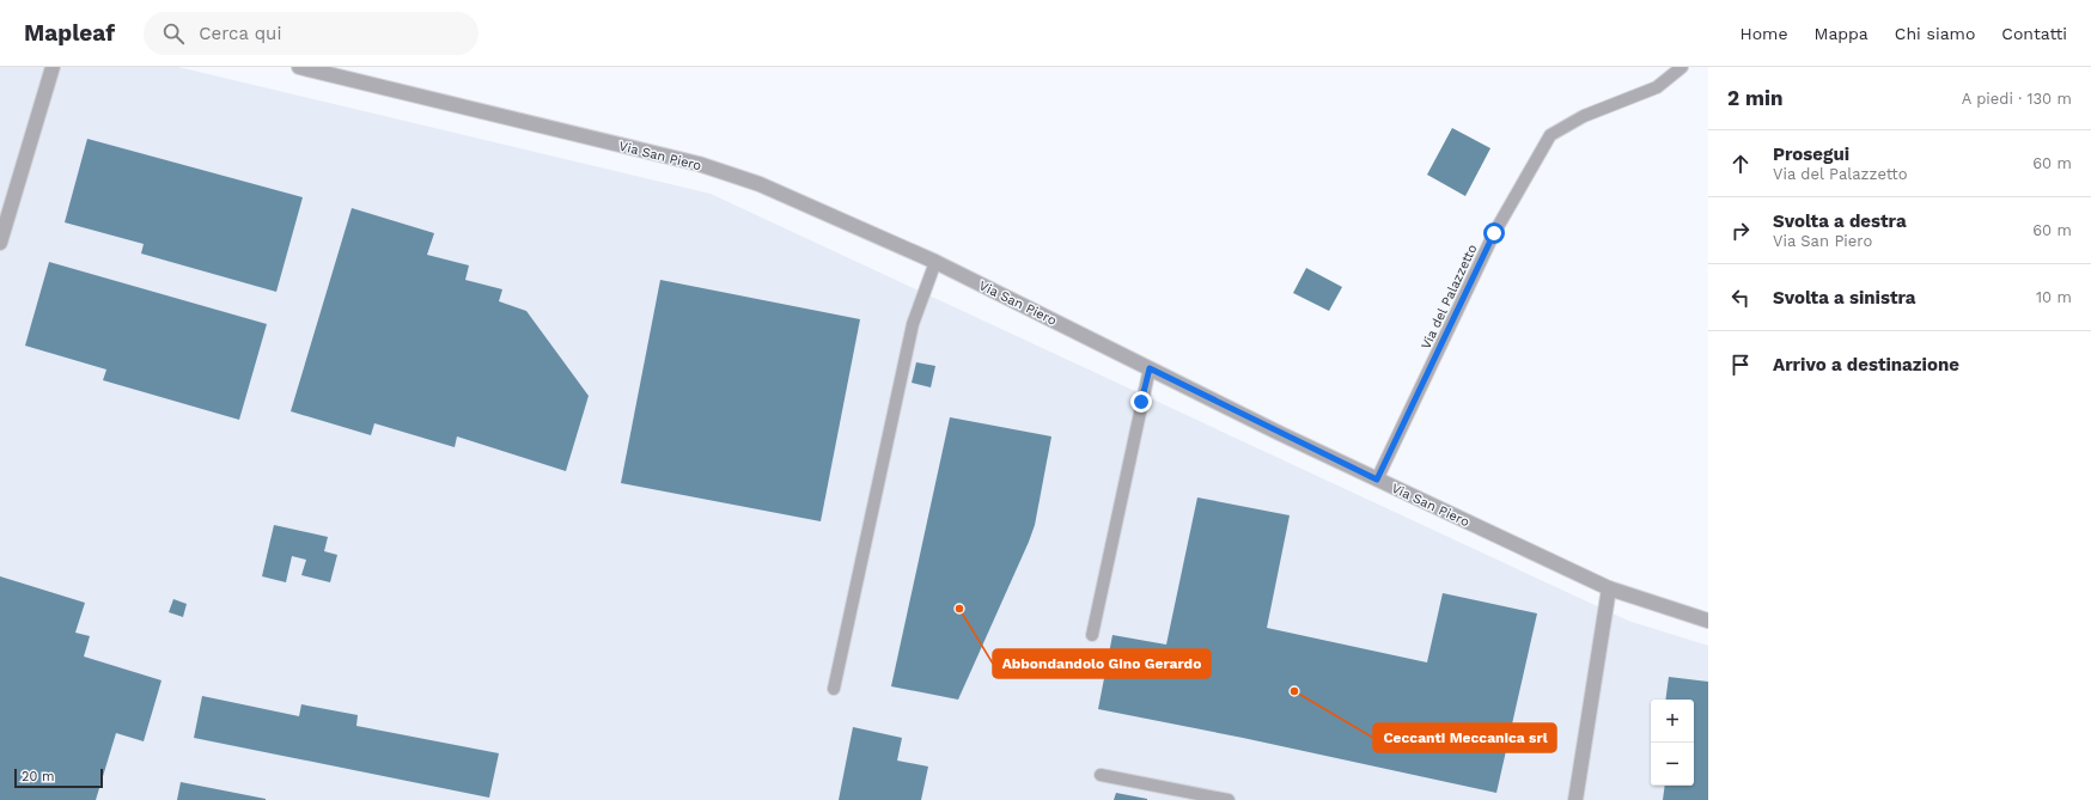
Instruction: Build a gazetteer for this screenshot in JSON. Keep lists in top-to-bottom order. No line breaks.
{"streets":{"street":["Via San Piero"],"lane":["Via del Palazzetto"]},"crossings":[["Via San Piero","Via del Palazzetto"]],"places":["Abbondandolo Gino Gerardo","Ceccanti Meccanica srl"],"scale_bar":"20 m","page":{"header":"Mapleaf","search":"Cerca qui","nav":["Home","Mappa","Chi siamo","Contatti"],"heading":["2 min","A piedi · 130 m"],"list":[["Prosegui","Via del Palazzetto","60 m"],["Svolta a destra","Via San Piero","60 m"],["Svolta a sinistra","10 m"],"Arrivo a destinazione"],"map_buttons":["+","−"],"scale":"20 m"}}
